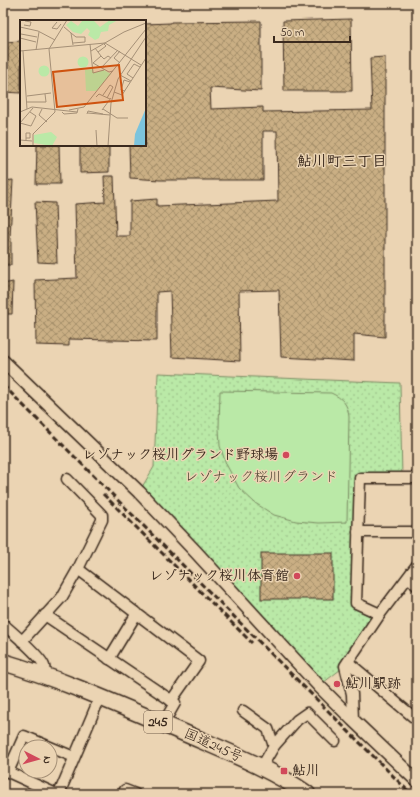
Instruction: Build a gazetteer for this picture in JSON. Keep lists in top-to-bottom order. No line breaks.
{"streets":{"highway":["245","国道245号"]},"districts":["鮎川町三丁目"],"parks":["レゾナック桜川グランド"],"places":{"other":["レゾナック桜川グランド野球場","レゾナック桜川体育館","鮎川駅跡"],"transit":["鮎川"]},"scale_bar":"50 m","north":"right"}
